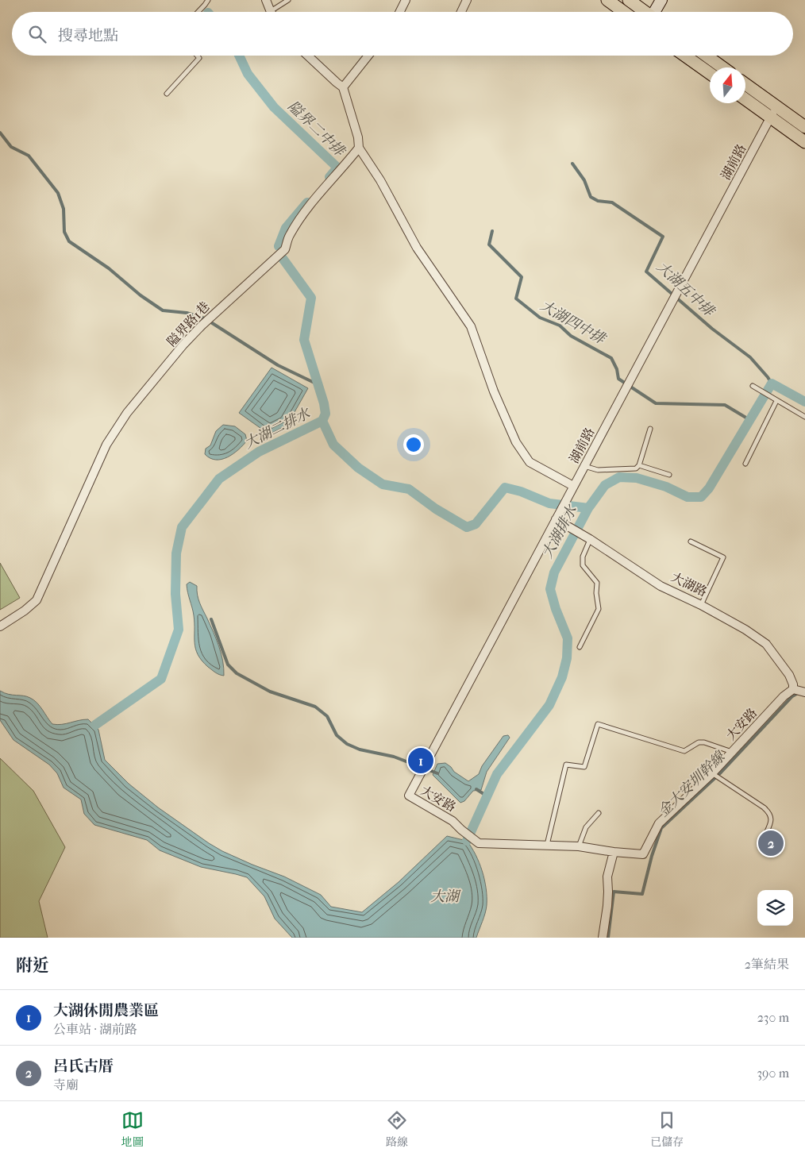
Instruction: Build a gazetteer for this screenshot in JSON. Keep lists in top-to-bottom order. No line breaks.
{"streets":{"street":["湖前路","隘界路1巷","大湖路","大安路"]},"crossings":[["湖前路","大湖路"],["湖前路","大安路"],["大湖路","大安路"]],"water":["隘界二中排","大湖五中排","大湖四中排","大湖二排水","大湖排水","金大安圳幹線","大湖"],"north":"top","page":{"search":"搜尋地點","pins":["1","2"],"heading":["附近","2筆結果"],"list":[{"mark":"1","name":"大湖休閒農業區","note":"公車站 · 湖前路","value":"230 m"},{"mark":"2","name":"呂氏古厝","note":"寺廟","value":"390 m"}],"nav":["地圖","路線","已儲存"]}}
